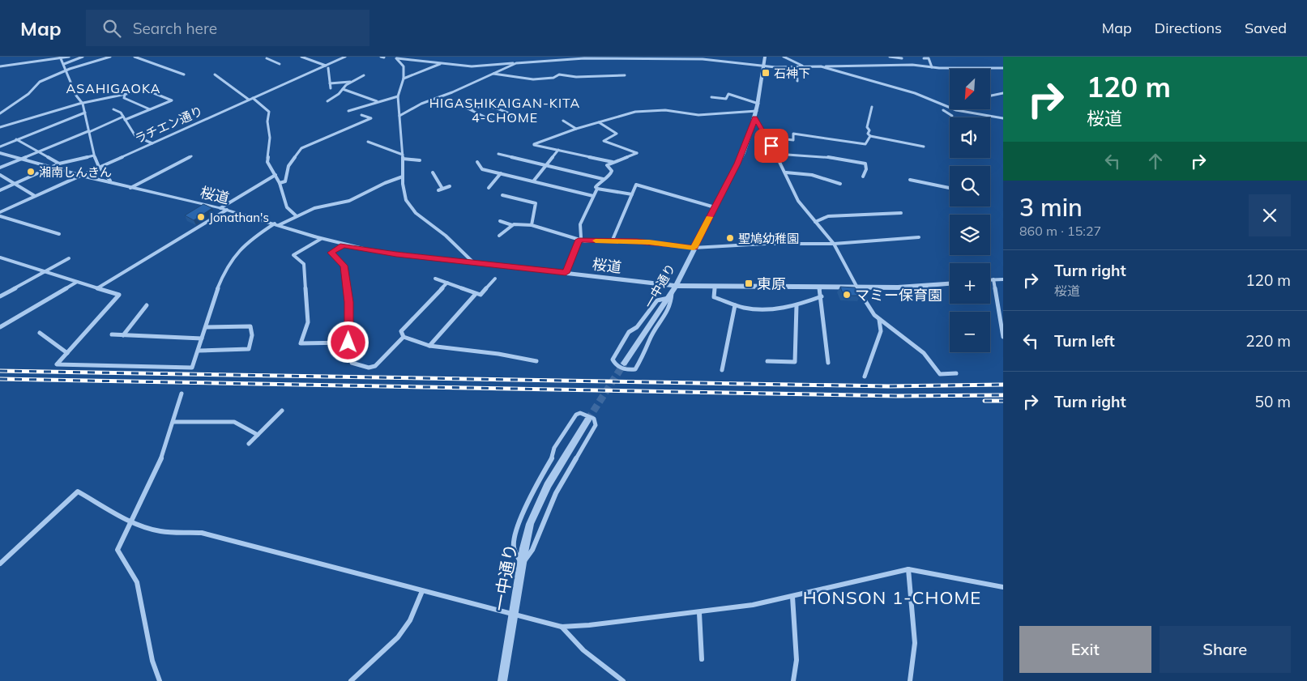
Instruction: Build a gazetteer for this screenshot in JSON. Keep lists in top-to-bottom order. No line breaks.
{"streets":{"street":["ラチエン通り","桜道","一中通り"]},"crossings":[["ラチエン通り","桜道"],["桜道","一中通り"]],"districts":["ASAHIGAOKA","HIGASHIKAIGAN-KITA 4-CHOME","HONSON 1-CHOME"],"places":{"transit":["石神下","東原"],"other":["湘南しんきん","Jonathan's","聖鳩幼稚園","マミー保育園"]},"north":"bottom left","page":{"header":"Map","search":"Search here","nav":["Map","Directions","Saved"],"turn":["120 m","桜道"],"map_buttons":["+","−"],"heading":["3 min","860 m · 15:27"],"list":[{"name":"Turn right","note":"桜道","value":"120 m"},{"name":"Turn left","value":"220 m"},{"name":"Turn right","value":"50 m"}],"buttons":["Exit","Share"]}}
